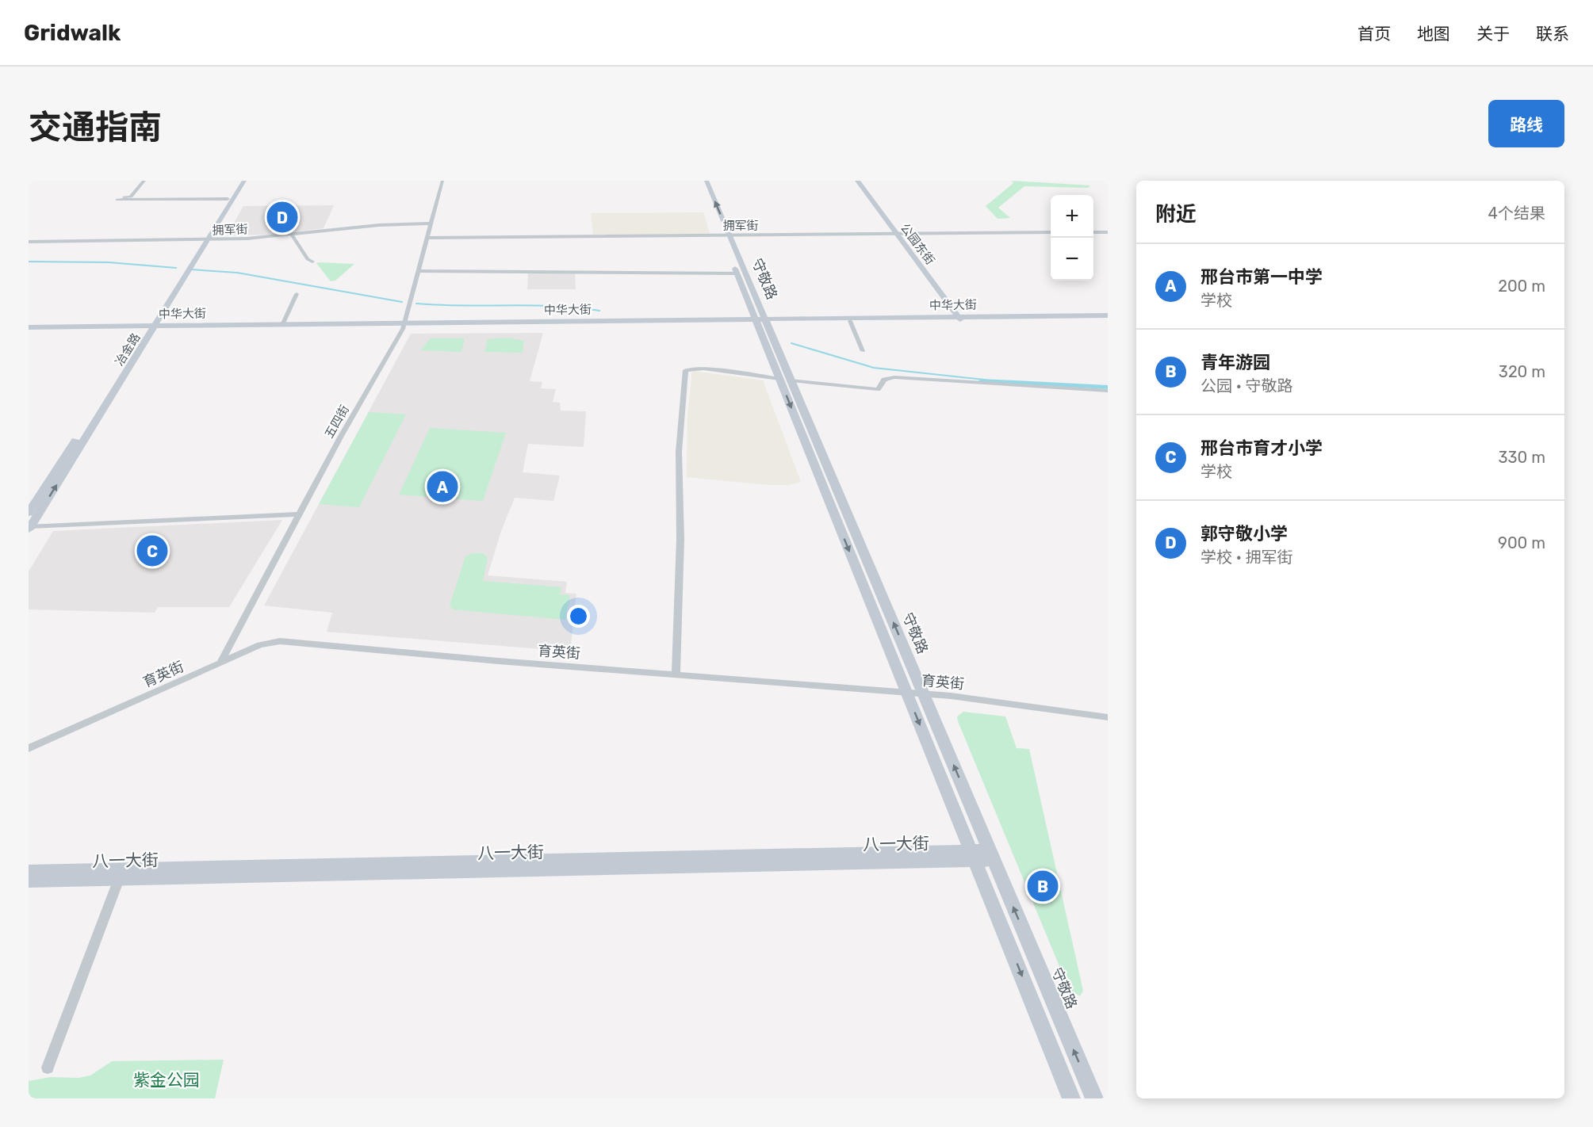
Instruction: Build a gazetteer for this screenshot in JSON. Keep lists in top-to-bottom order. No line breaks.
{"streets":{"street":["拥军街","公园东街","守敬路","中华大街","冶金路","五四街","育英街","八一大街"]},"crossings":[["拥军街","公园东街"],["拥军街","守敬路"],["拥军街","冶金路"],["拥军街","五四街"],["公园东街","中华大街"],["守敬路","中华大街"],["守敬路","育英街"],["守敬路","八一大街"],["中华大街","冶金路"],["中华大街","五四街"],["五四街","育英街"]],"parks":["紫金公园"],"page":{"header":"Gridwalk","nav":["首页","地图","关于","联系"],"title":"交通指南","buttons":"路线","heading":["附近","4个结果"],"map_buttons":["+","−"],"pins":["D","A","C","B"],"list":[{"mark":"A","name":"邢台市第一中学","note":"学校","value":"200 m"},{"mark":"B","name":"青年游园","note":"公园 · 守敬路","value":"320 m"},{"mark":"C","name":"邢台市育才小学","note":"学校","value":"330 m"},{"mark":"D","name":"郭守敬小学","note":"学校 · 拥军街","value":"900 m"}]}}
